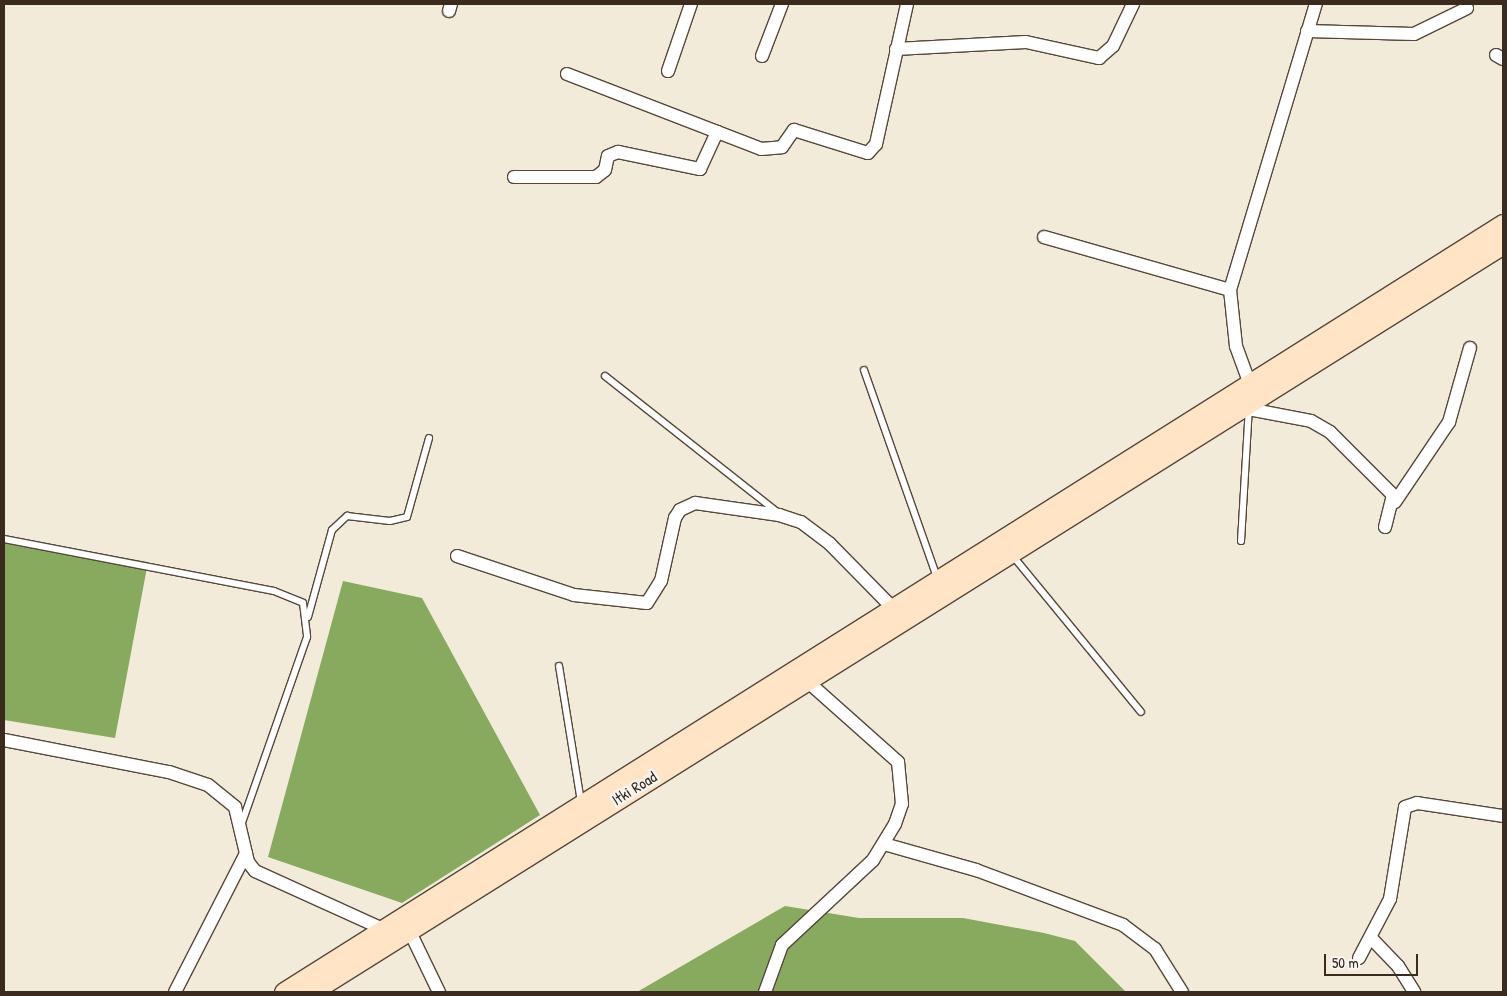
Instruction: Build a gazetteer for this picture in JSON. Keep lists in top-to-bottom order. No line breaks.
{"streets":{"main road":["Itki Road"]},"scale_bar":"50 m"}
